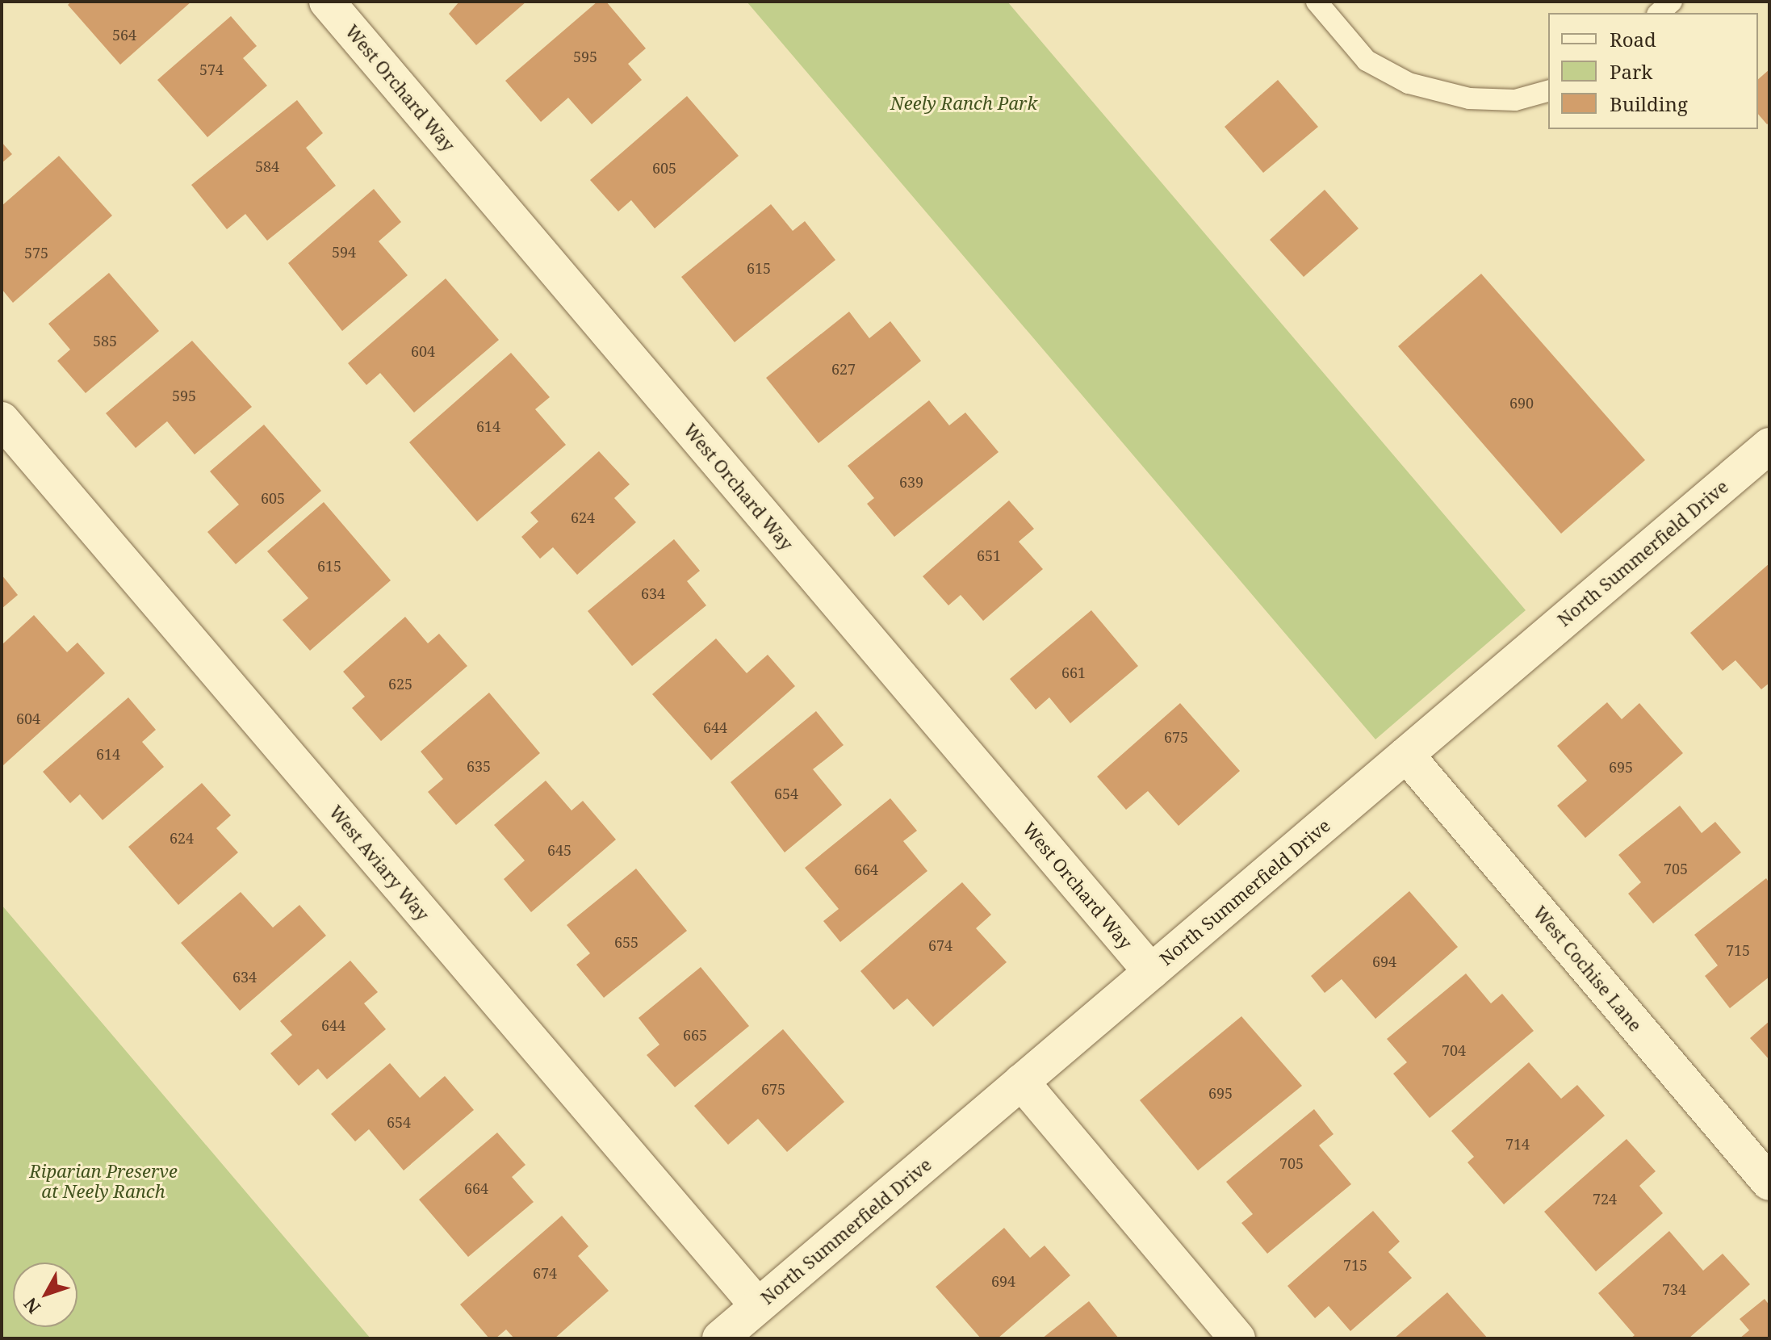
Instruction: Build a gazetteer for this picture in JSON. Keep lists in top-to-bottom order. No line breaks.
{"streets":{"street":["West Orchard Way","North Summerfield Drive","West Aviary Way","West Cochise Lane"]},"crossings":[["West Orchard Way","North Summerfield Drive"],["North Summerfield Drive","West Aviary Way"],["North Summerfield Drive","West Cochise Lane"]],"parks":["Neely Ranch Park","Riparian Preserve at Neely Ranch"],"house_numbers":["564","595","574","584","605","594","575","615","585","604","627","595","690","614","639","605","624","651","615","634","661","625","604","644","675","614","635","695","654","624","645","705","664","655","674","715","694","634","644","665","704","675","695","654","714","705","664","724","715","674","694","734"],"legend":["Road","Park","Building"],"north":"bottom left"}
